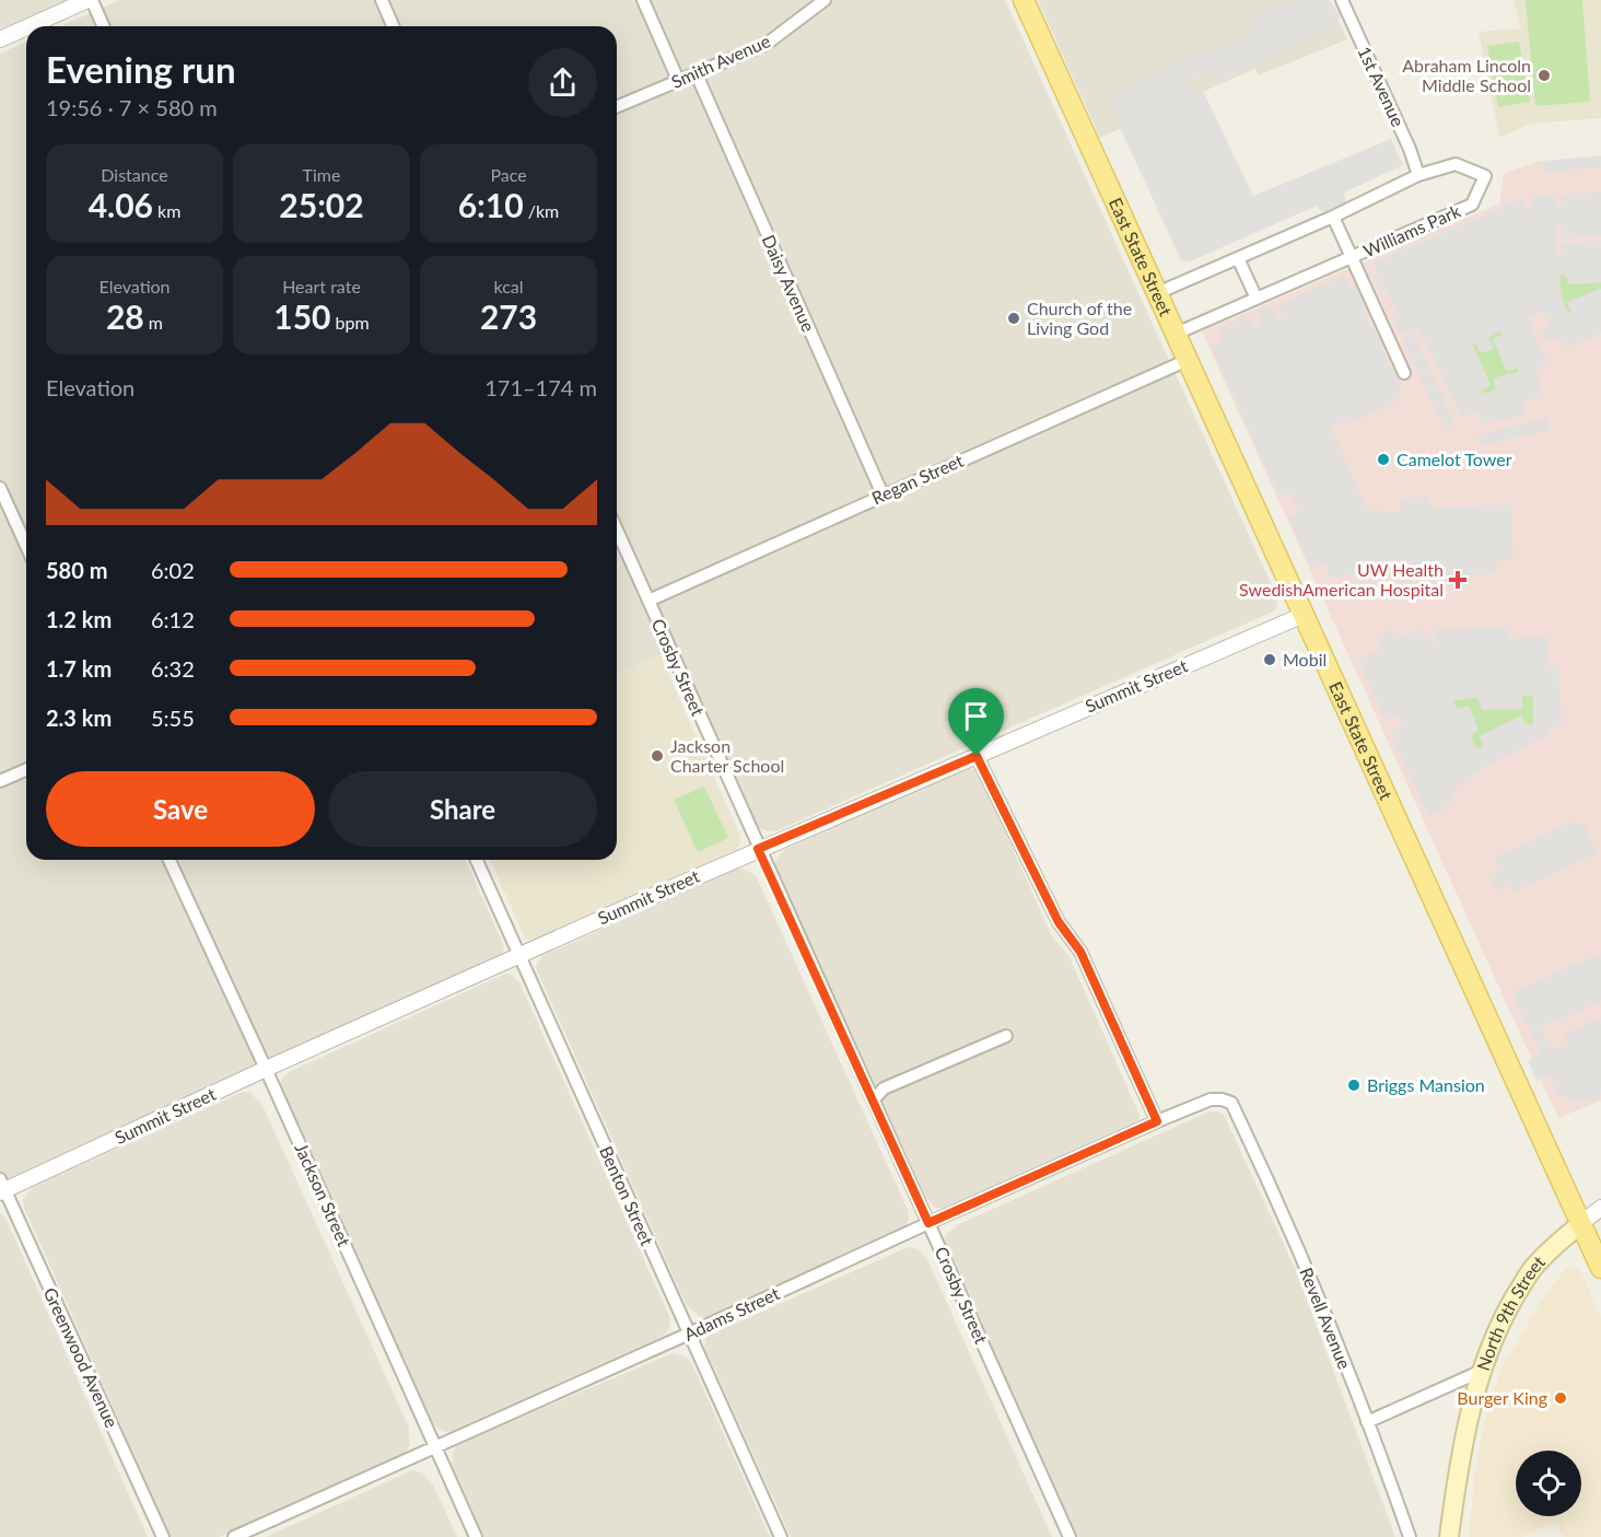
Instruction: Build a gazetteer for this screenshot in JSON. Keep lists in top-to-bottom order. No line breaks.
{"streets":{"main road":["East State Street","North 9th Street"],"street":["Smith Avenue","1st Avenue","Williams Park","Daisy Avenue","Regan Street","Crosby Street","Summit Street","Jackson Street","Benton Street","Adams Street","Revell Avenue","Greenwood Avenue"]},"crossings":[["Smith Avenue","Daisy Avenue"],["1st Avenue","Williams Park"],["Williams Park","East State Street"],["East State Street","Regan Street"],["East State Street","Summit Street"],["East State Street","North 9th Street"],["Daisy Avenue","Regan Street"],["Regan Street","Crosby Street"],["Crosby Street","Summit Street"],["Crosby Street","Adams Street"],["Summit Street","Jackson Street"],["Summit Street","Benton Street"],["Summit Street","Greenwood Avenue"],["Jackson Street","Adams Street"],["Benton Street","Adams Street"],["Adams Street","Revell Avenue"]],"places":{"other":["Abraham Lincoln Middle School","Church of the Living God","Camelot Tower","Mobil","Jackson Charter School","Briggs Mansion","Burger King"],"health":["UW Health SwedishAmerican Hospital"]},"page":{"heading":["Evening run","19:56 · 7 × 580 m"],"stats":[["Distance","4.06 km"],["Time","25:02"],["Pace","6:10 /km"],["Elevation","28 m"],["Heart rate","150 bpm"],["kcal","273"]],"chart":["Elevation","171–174 m"],"list":[{"name":"580 m","note":"6:02"},{"name":"1.2 km","note":"6:12"},{"name":"1.7 km","note":"6:32"},{"name":"2.3 km","note":"5:55"}],"buttons":["Save","Share"]}}
